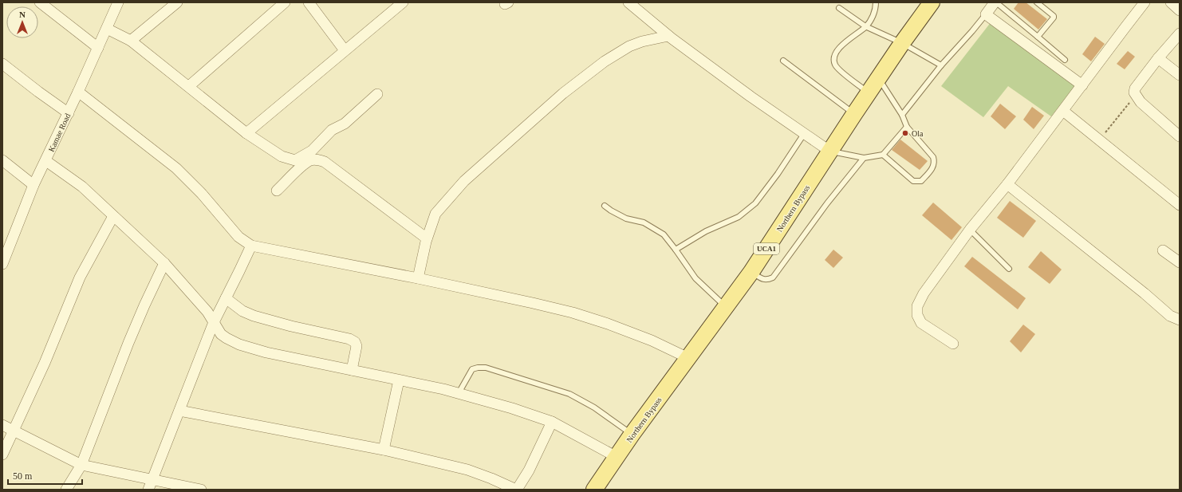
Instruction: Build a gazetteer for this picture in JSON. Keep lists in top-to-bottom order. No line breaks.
{"streets":{"main road":["Northern Bypass","UCA1"],"street":["Kamae Road"]},"places":["Ola"],"scale_bar":"50 m","north":"top"}
